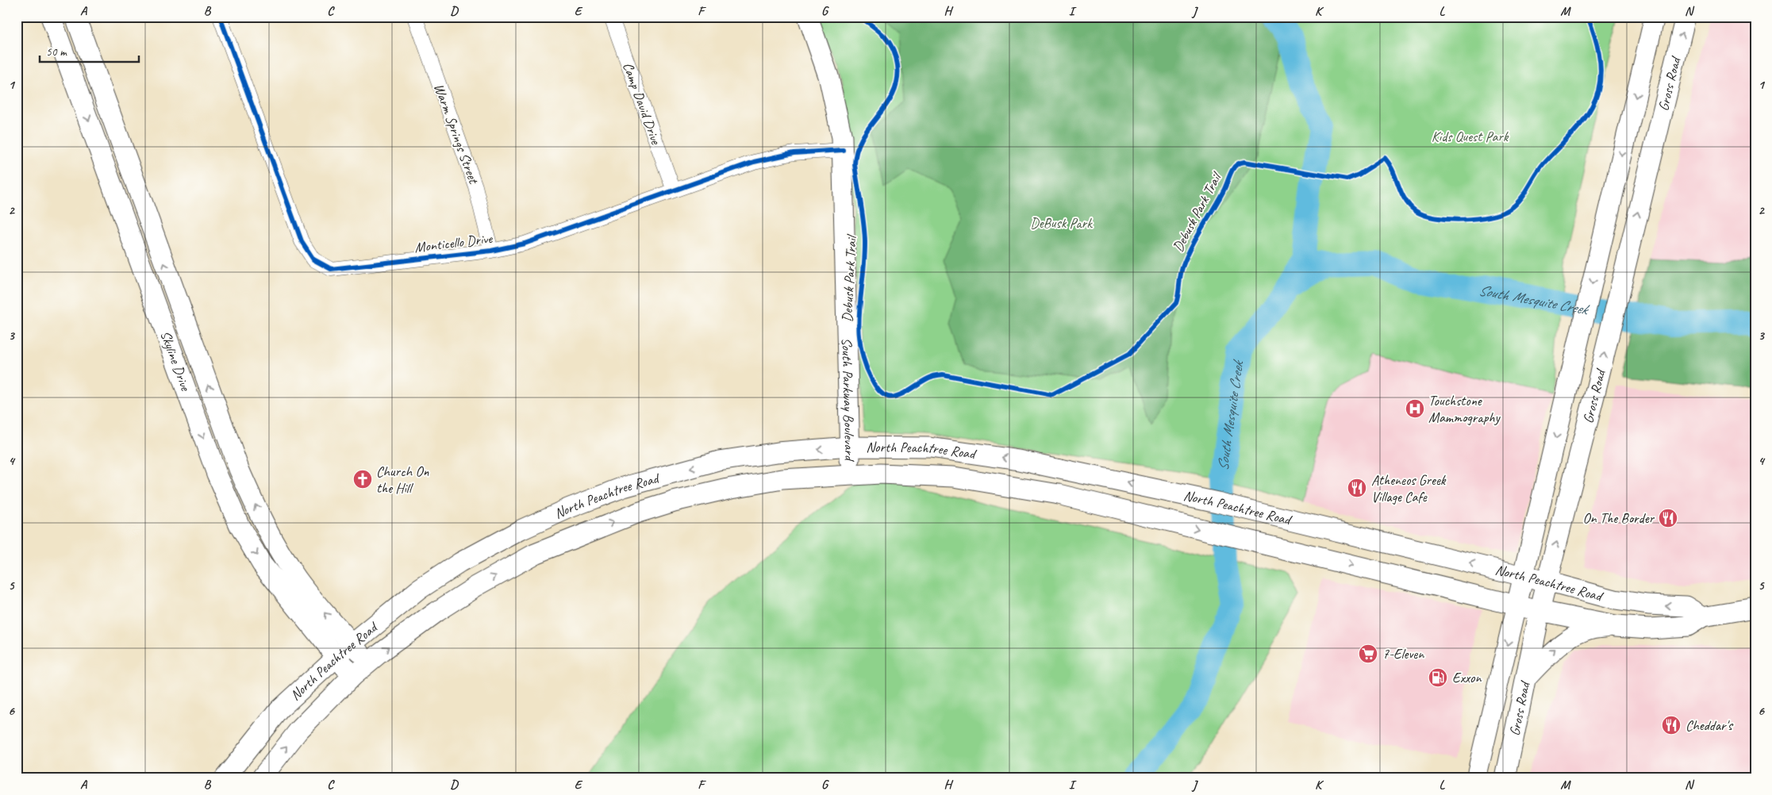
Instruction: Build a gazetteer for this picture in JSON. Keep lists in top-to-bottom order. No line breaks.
{"streets":{"main road":["Gross Road","Skyline Drive","South Parkway Boulevard","North Peachtree Road"],"street":["Camp David Drive","Warm Springs Street","Monticello Drive"],"cycle path":["Debusk Park Trail"]},"crossings":[["Gross Road","North Peachtree Road"],["Camp David Drive","Monticello Drive"],["Warm Springs Street","Monticello Drive"],["Monticello Drive","South Parkway Boulevard"],["Skyline Drive","North Peachtree Road"],["South Parkway Boulevard","North Peachtree Road"]],"water":["South Mesquite Creek"],"parks":["Kids Quest Park","DeBusk Park"],"places":{"hospital":["Touchstone Mammography"],"church":["Church On the Hill"],"restaurant":["Atheneos Greek Village Cafe","On The Border","Cheddar's"],"supermarket":["7-Eleven"],"fuel station":["Exxon"]},"scale_bar":"50 m","grid":{"columns":["A","B","C","D","E","F","G","H","I","J","K","L","M","N"],"rows":["1","2","3","4","5","6"]}}
